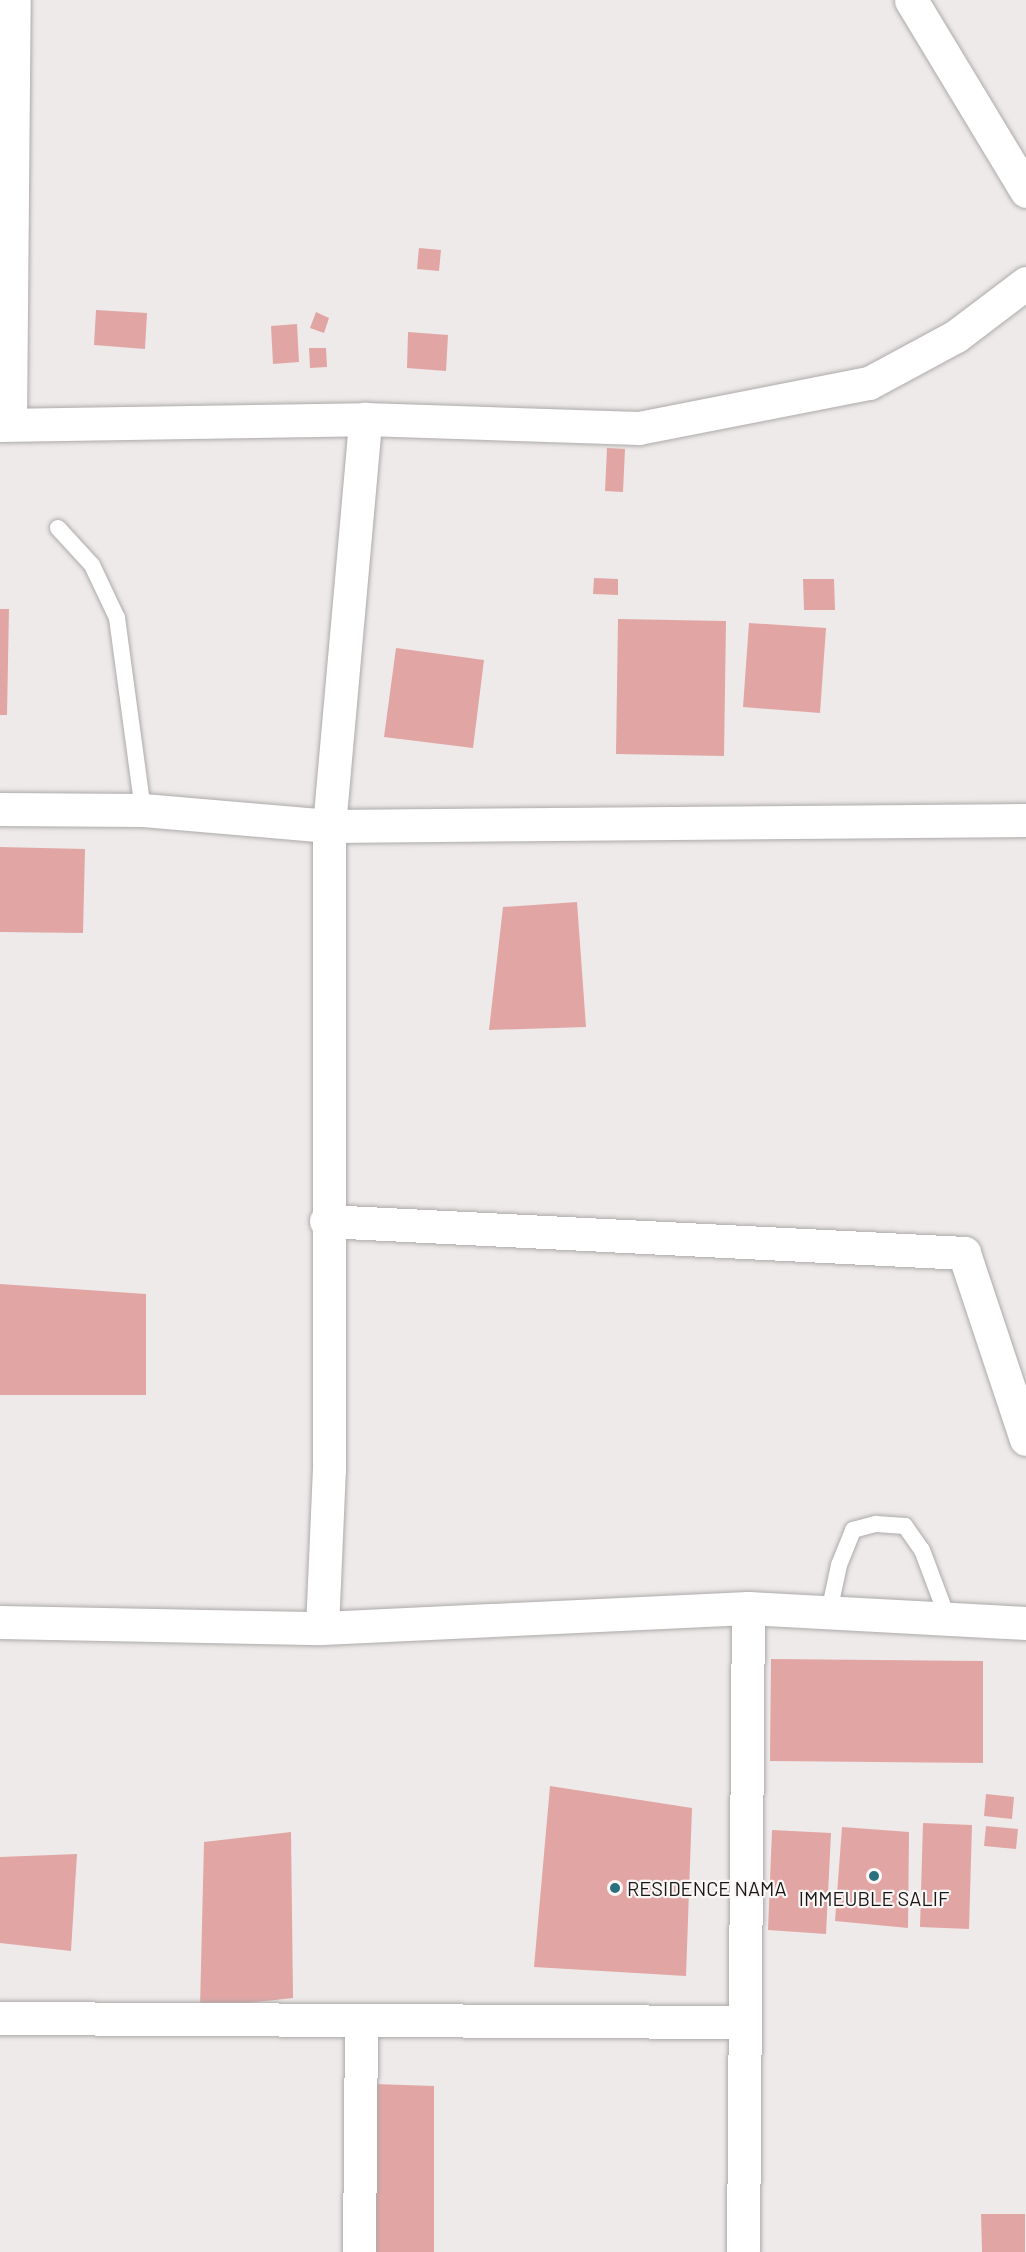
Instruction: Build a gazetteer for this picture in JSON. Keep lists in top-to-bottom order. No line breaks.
{"places":["IMMEUBLE SALIF","RESIDENCE NAMA"]}
